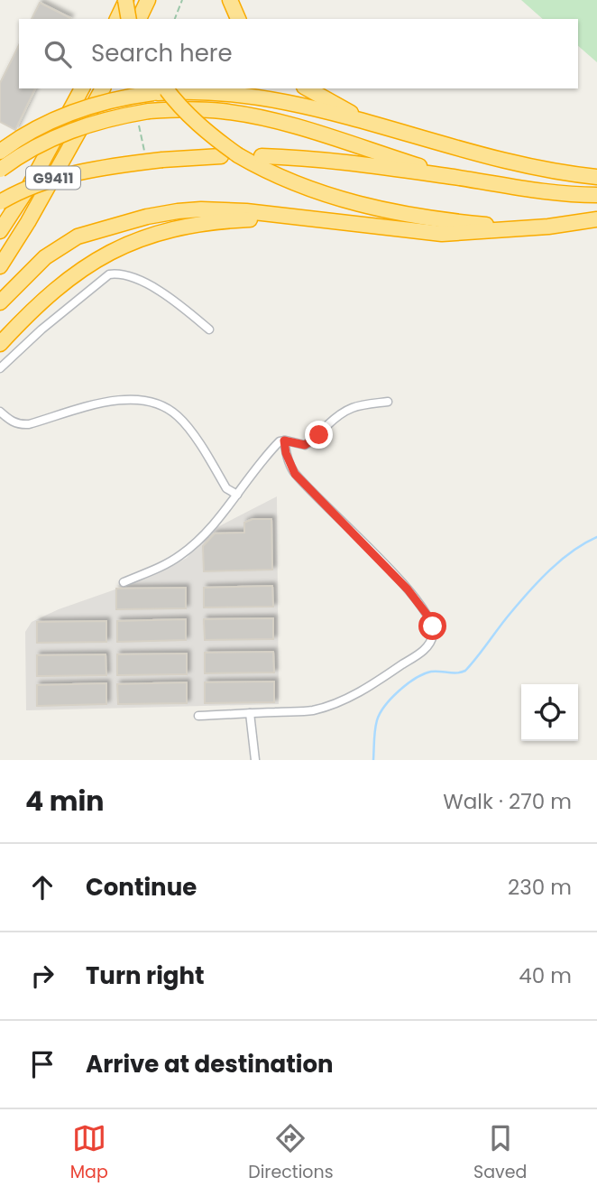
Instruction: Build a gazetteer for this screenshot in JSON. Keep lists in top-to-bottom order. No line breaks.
{"streets":{"highway":["G9411"]},"page":{"search":"Search here","heading":["4 min","Walk · 270 m"],"list":[["Continue","230 m"],["Turn right","40 m"],"Arrive at destination"],"nav":["Map","Directions","Saved"]}}
